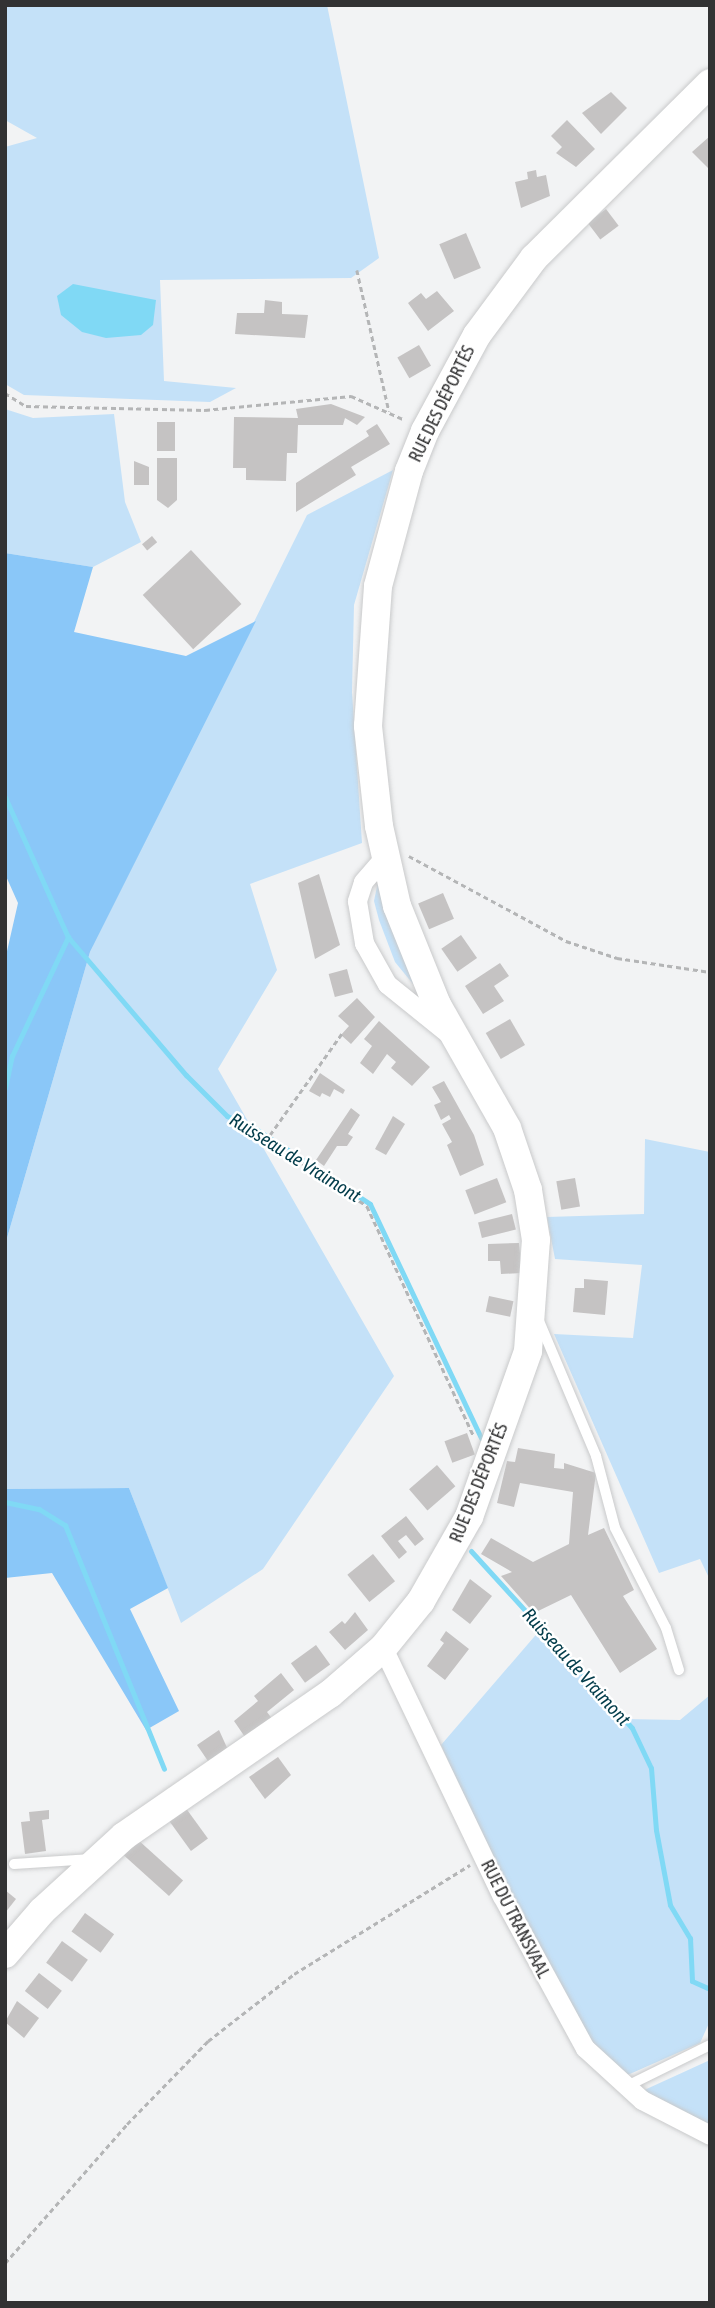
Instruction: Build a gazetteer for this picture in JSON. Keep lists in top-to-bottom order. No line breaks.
{"streets":{"street":["RUE DES DÉPORTÉS","RUE DU TRANSVAAL"]},"crossings":[["RUE DES DÉPORTÉS","RUE DU TRANSVAAL"]],"water":["Ruisseau de Vraimont"]}
